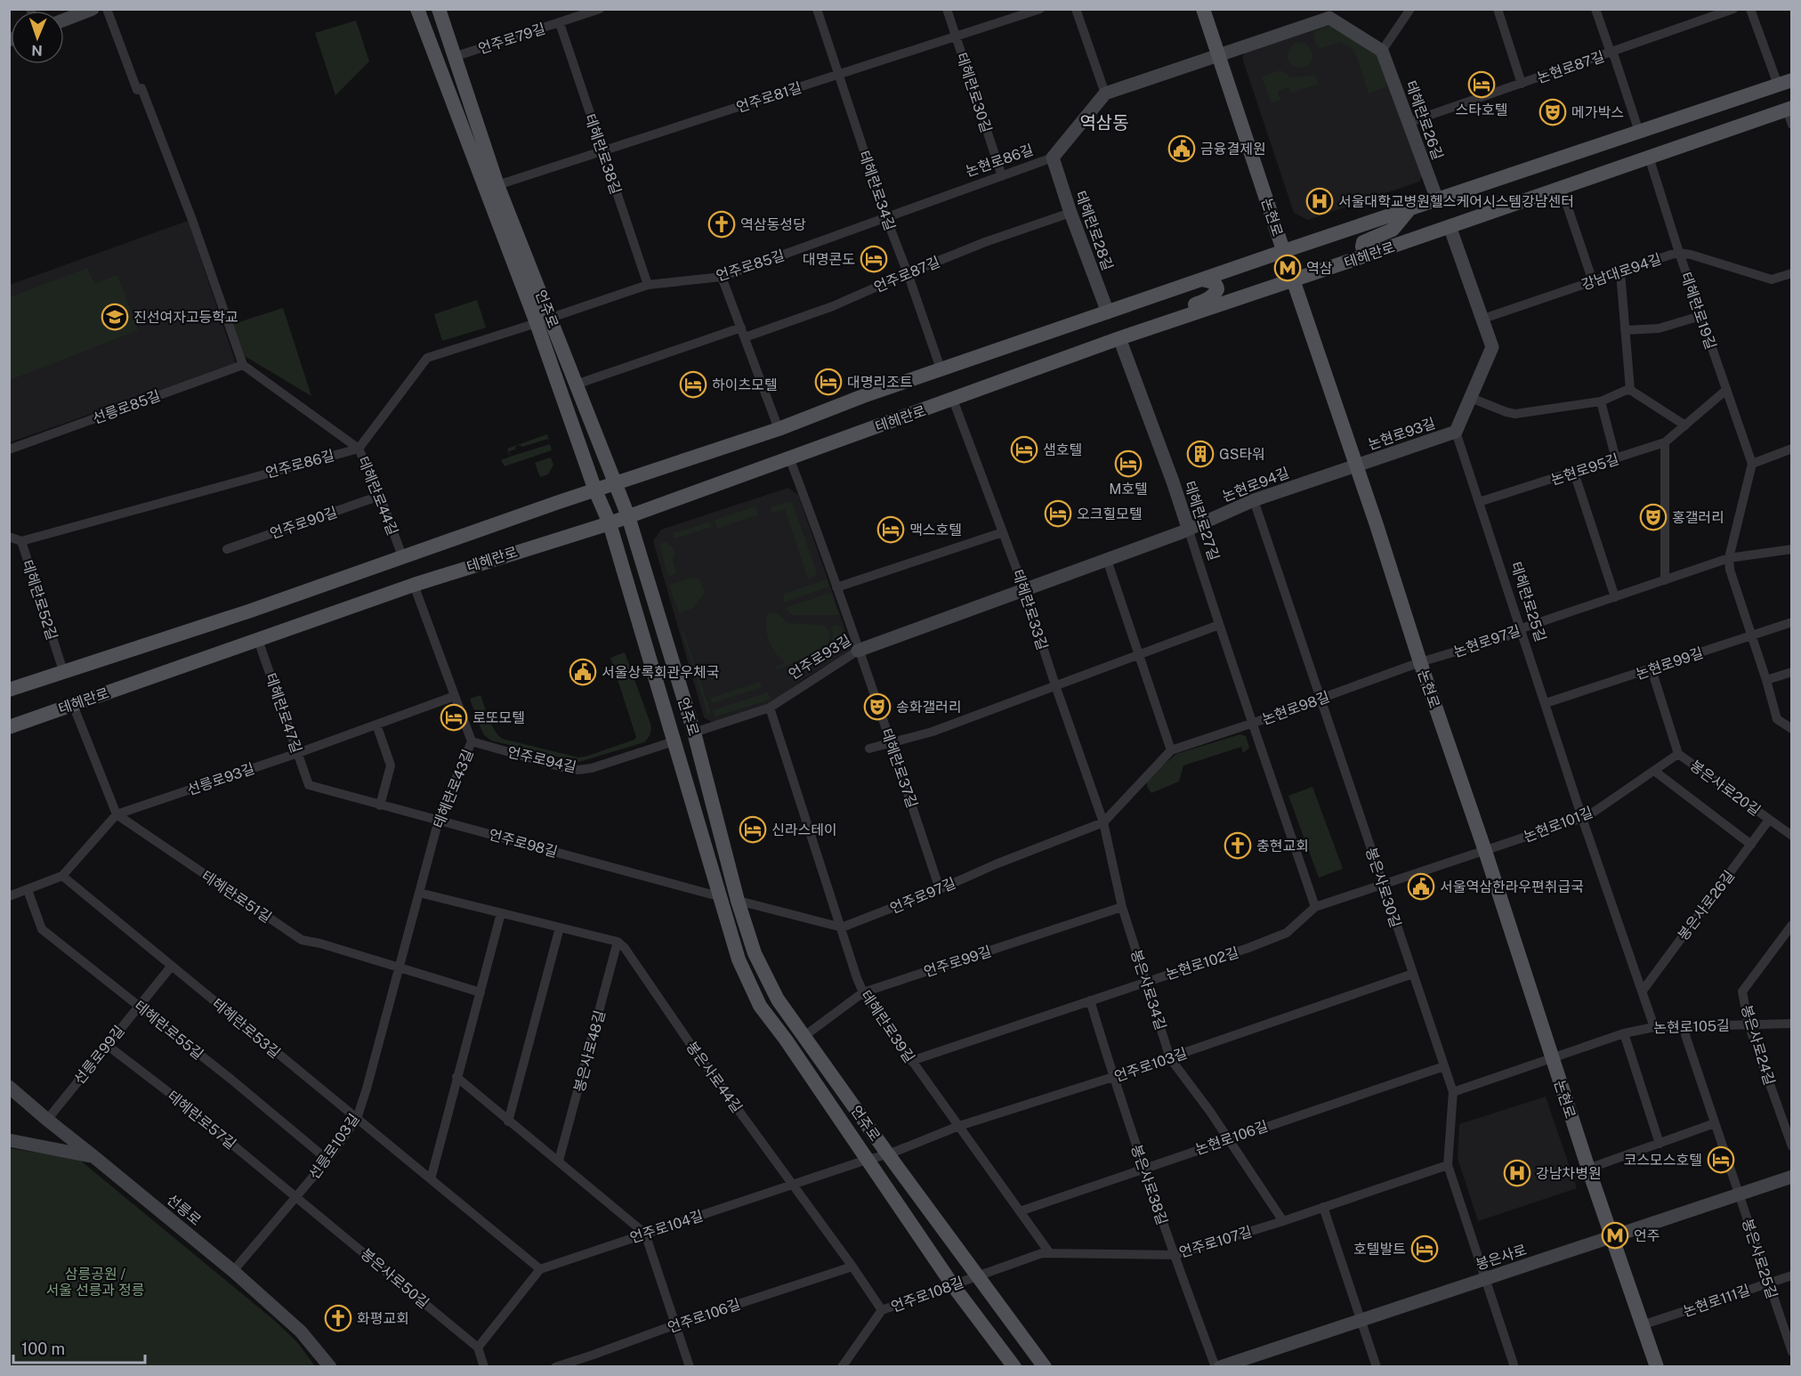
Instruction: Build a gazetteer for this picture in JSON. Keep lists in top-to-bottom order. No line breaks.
{"streets":{"main road":["논현로","테헤란로","언주로"],"street":["언주로79길","논현로87길","테헤란로30길","언주로81길","테헤란로26길","테헤란로38길","논현로86길","테헤란로34길","테헤란로28길","언주로85길","강남대로94길","언주로87길","테헤란로19길","선릉로85길","논현로93길","언주로86길","논현로95길","논현로94길","테헤란로44길","테헤란로27길","언주로90길","테헤란로52길","테헤란로25길","테헤란로33길","논현로97길","언주로93길","논현로99길","논현로98길","테헤란로47길","언주로94길","테헤란로37길","선릉로93길","봉은사로20길","테헤란로43길","논현로101길","언주로98길","봉은사로30길","언주로97길","테헤란로51길","봉은사로26길","언주로99길","논현로102길","봉은사로34길","테헤란로39길","논현로105길","테헤란로53길","테헤란로55길","봉은사로24길","봉은사로48길","선릉로99길","언주로103길","봉은사로44길","테헤란로57길","논현로106길","선릉로103길","봉은사로38길","선릉로","언주로104길","언주로107길","봉은사로","봉은사로25길","봉은사로50길","언주로108길","논현로111길","언주로106길"]},"crossings":[["언주로79길","테헤란로38길"],["언주로79길","언주로"],["논현로87길","테헤란로26길"],["테헤란로30길","언주로81길"],["테헤란로30길","논현로86길"],["언주로81길","테헤란로38길"],["언주로81길","테헤란로34길"],["언주로81길","언주로"],["테헤란로26길","테헤란로"],["테헤란로38길","언주로85길"],["논현로86길","테헤란로34길"],["논현로86길","테헤란로28길"],["논현로86길","언주로85길"],["테헤란로34길","테헤란로"],["테헤란로34길","언주로85길"],["테헤란로34길","언주로87길"],["논현로","테헤란로"],["논현로","논현로93길"],["논현로","논현로94길"],["논현로","논현로97길"],["논현로","논현로98길"],["논현로","논현로101길"],["논현로","논현로102길"],["논현로","논현로105길"],["논현로","봉은사로"],["논현로","논현로111길"],["테헤란로28길","테헤란로"],["테헤란로28길","언주로87길"],["테헤란로","언주로"],["테헤란로","테헤란로19길"],["테헤란로","테헤란로44길"],["테헤란로","테헤란로27길"],["테헤란로","테헤란로52길"],["테헤란로","테헤란로33길"],["테헤란로","테헤란로47길"],["테헤란로","테헤란로37길"],["테헤란로","테헤란로43길"],["언주로85길","언주로"],["강남대로94길","테헤란로19길"],["언주로","언주로93길"],["언주로","언주로94길"],["언주로","언주로98길"],["언주로","언주로99길"],["언주로","언주로103길"],["언주로","언주로104길"],["언주로","언주로107길"],["언주로","언주로108길"],["테헤란로19길","논현로95길"],["선릉로85길","테헤란로44길"],["논현로93길","논현로94길"],["논현로93길","테헤란로25길"],["언주로86길","테헤란로44길"],["언주로86길","테헤란로52길"],["논현로95길","테헤란로25길"],["논현로94길","테헤란로27길"],["논현로94길","테헤란로33길"],["논현로94길","언주로93길"],["논현로94길","봉은사로30길"],["테헤란로44길","언주로90길"],["테헤란로27길","논현로98길"],["테헤란로27길","논현로102길"],["테헤란로25길","논현로97길"],["테헤란로25길","논현로99길"],["테헤란로25길","논현로101길"],["테헤란로33길","언주로93길"],["테헤란로33길","논현로98길"],["테헤란로33길","언주로97길"],["테헤란로33길","봉은사로34길"],["논현로97길","논현로98길"],["언주로93길","테헤란로37길"],["언주로93길","테헤란로39길"],["논현로99길","봉은사로20길"],["논현로98길","봉은사로30길"],["논현로98길","언주로97길"],["논현로98길","봉은사로34길"],["테헤란로47길","선릉로93길"],["테헤란로47길","언주로98길"],["언주로94길","테헤란로43길"],["테헤란로37길","언주로97길"],["선릉로93길","테헤란로43길"],["선릉로93길","테헤란로51길"],["봉은사로20길","논현로101길"],["봉은사로20길","봉은사로26길"],["테헤란로43길","언주로98길"],["테헤란로43길","테헤란로51길"],["테헤란로43길","선릉로103길"],["논현로101길","논현로102길"],["봉은사로30길","논현로102길"],["봉은사로30길","언주로103길"],["봉은사로30길","논현로106길"],["봉은사로30길","언주로107길"],["봉은사로30길","봉은사로"],["언주로97길","봉은사로34길"],["언주로97길","테헤란로39길"],["테헤란로51길","선릉로103길"],["언주로99길","봉은사로34길"],["언주로99길","테헤란로39길"],["논현로102길","봉은사로34길"],["논현로102길","테헤란로39길"],["논현로102길","봉은사로38길"],["봉은사로34길","언주로103길"],["봉은사로34길","논현로106길"],["봉은사로34길","언주로107길"],["테헤란로39길","언주로103길"],["테헤란로39길","논현로106길"],["테헤란로39길","언주로107길"],["논현로105길","봉은사로24길"],["테헤란로53길","선릉로99길"],["테헤란로53길","선릉로103길"],["테헤란로53길","언주로104길"],["테헤란로55길","선릉로99길"],["테헤란로55길","선릉로103길"],["봉은사로48길","봉은사로44길"],["선릉로99길","테헤란로57길"],["선릉로99길","선릉로"],["언주로103길","봉은사로38길"],["언주로103길","언주로104길"],["봉은사로44길","언주로104길"],["봉은사로44길","언주로108길"],["봉은사로44길","언주로106길"],["테헤란로57길","선릉로103길"],["테헤란로57길","봉은사로50길"],["논현로106길","봉은사로38길"],["선릉로103길","선릉로"],["선릉로103길","봉은사로50길"],["봉은사로38길","언주로107길"],["언주로107길","언주로108길"],["봉은사로","봉은사로25길"],["봉은사로25길","논현로111길"]],"districts":["역삼동"],"parks":["삼릉공원 / 서울 선릉과 정릉"],"places":{"hotel":["스타호텔","대명콘도","대명리조트","하이츠모텔","샘호텔","M호텔","오크힐모텔","맥스호텔","로또모텔","신라스테이","코스모스호텔","호텔발트"],"theatre":["메가박스","홍갤러리","송화갤러리"],"public building":["금융결제원","서울상록회관우체국","서울역삼한라우편취급국"],"hospital":["서울대학교병원헬스케어시스템강남센터","강남차병원"],"church":["역삼동성당","충현교회","화평교회"],"metro station":["역삼","언주"],"school or university":["진선여자고등학교"],"building":["GS타워"]},"scale_bar":"100 m","north":"bottom"}
